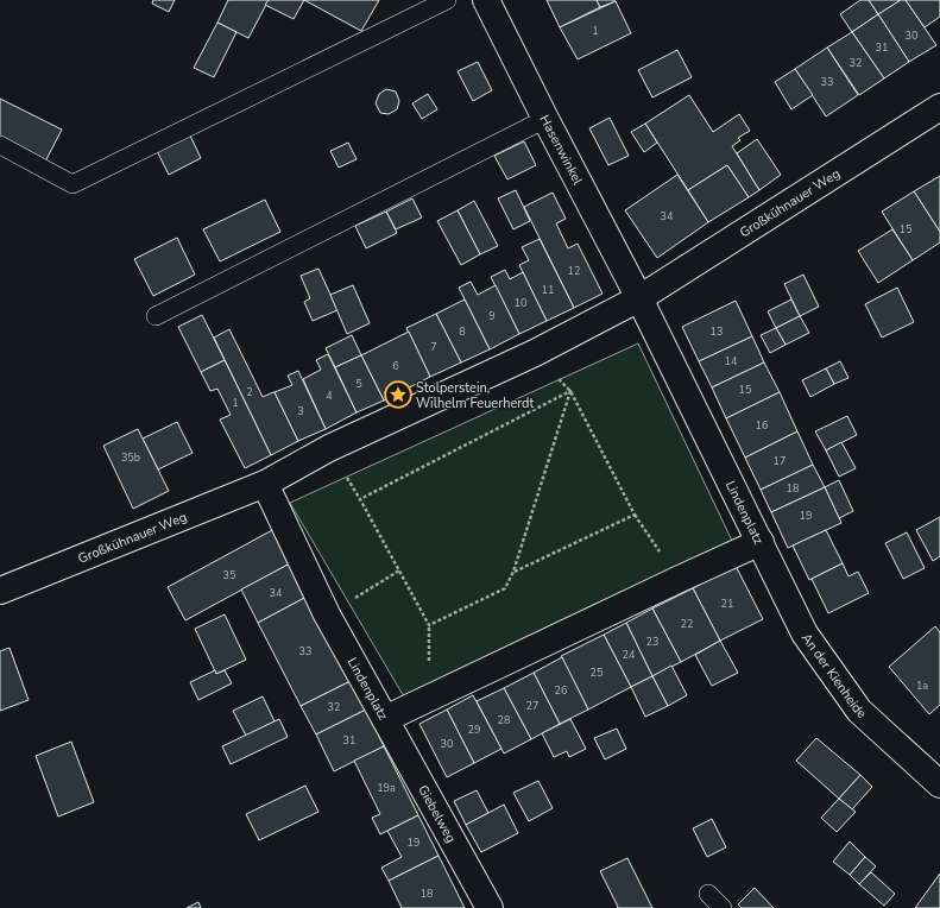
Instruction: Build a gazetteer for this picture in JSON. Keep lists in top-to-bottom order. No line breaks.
{"streets":{"street":["Hasenwinkel","Großkühnauer Weg","Lindenplatz","An der Kienheide","Giebelweg"]},"crossings":[["Hasenwinkel","Großkühnauer Weg"],["Hasenwinkel","Lindenplatz"],["Großkühnauer Weg","Lindenplatz"],["Lindenplatz","An der Kienheide"],["Lindenplatz","Giebelweg"]],"places":{"place":["Stolperstein, Wilhelm Feuerherdt"]},"house_numbers":["1","30","31","32","33","34","15","12","11","10","9","8","13","7","14","6","5","15","2","4","1","3","16","35b","17","18","19","35","34","21","22","23","33","24","25","1a","26","27","32","28","29","31","30","19a","19","18"]}
